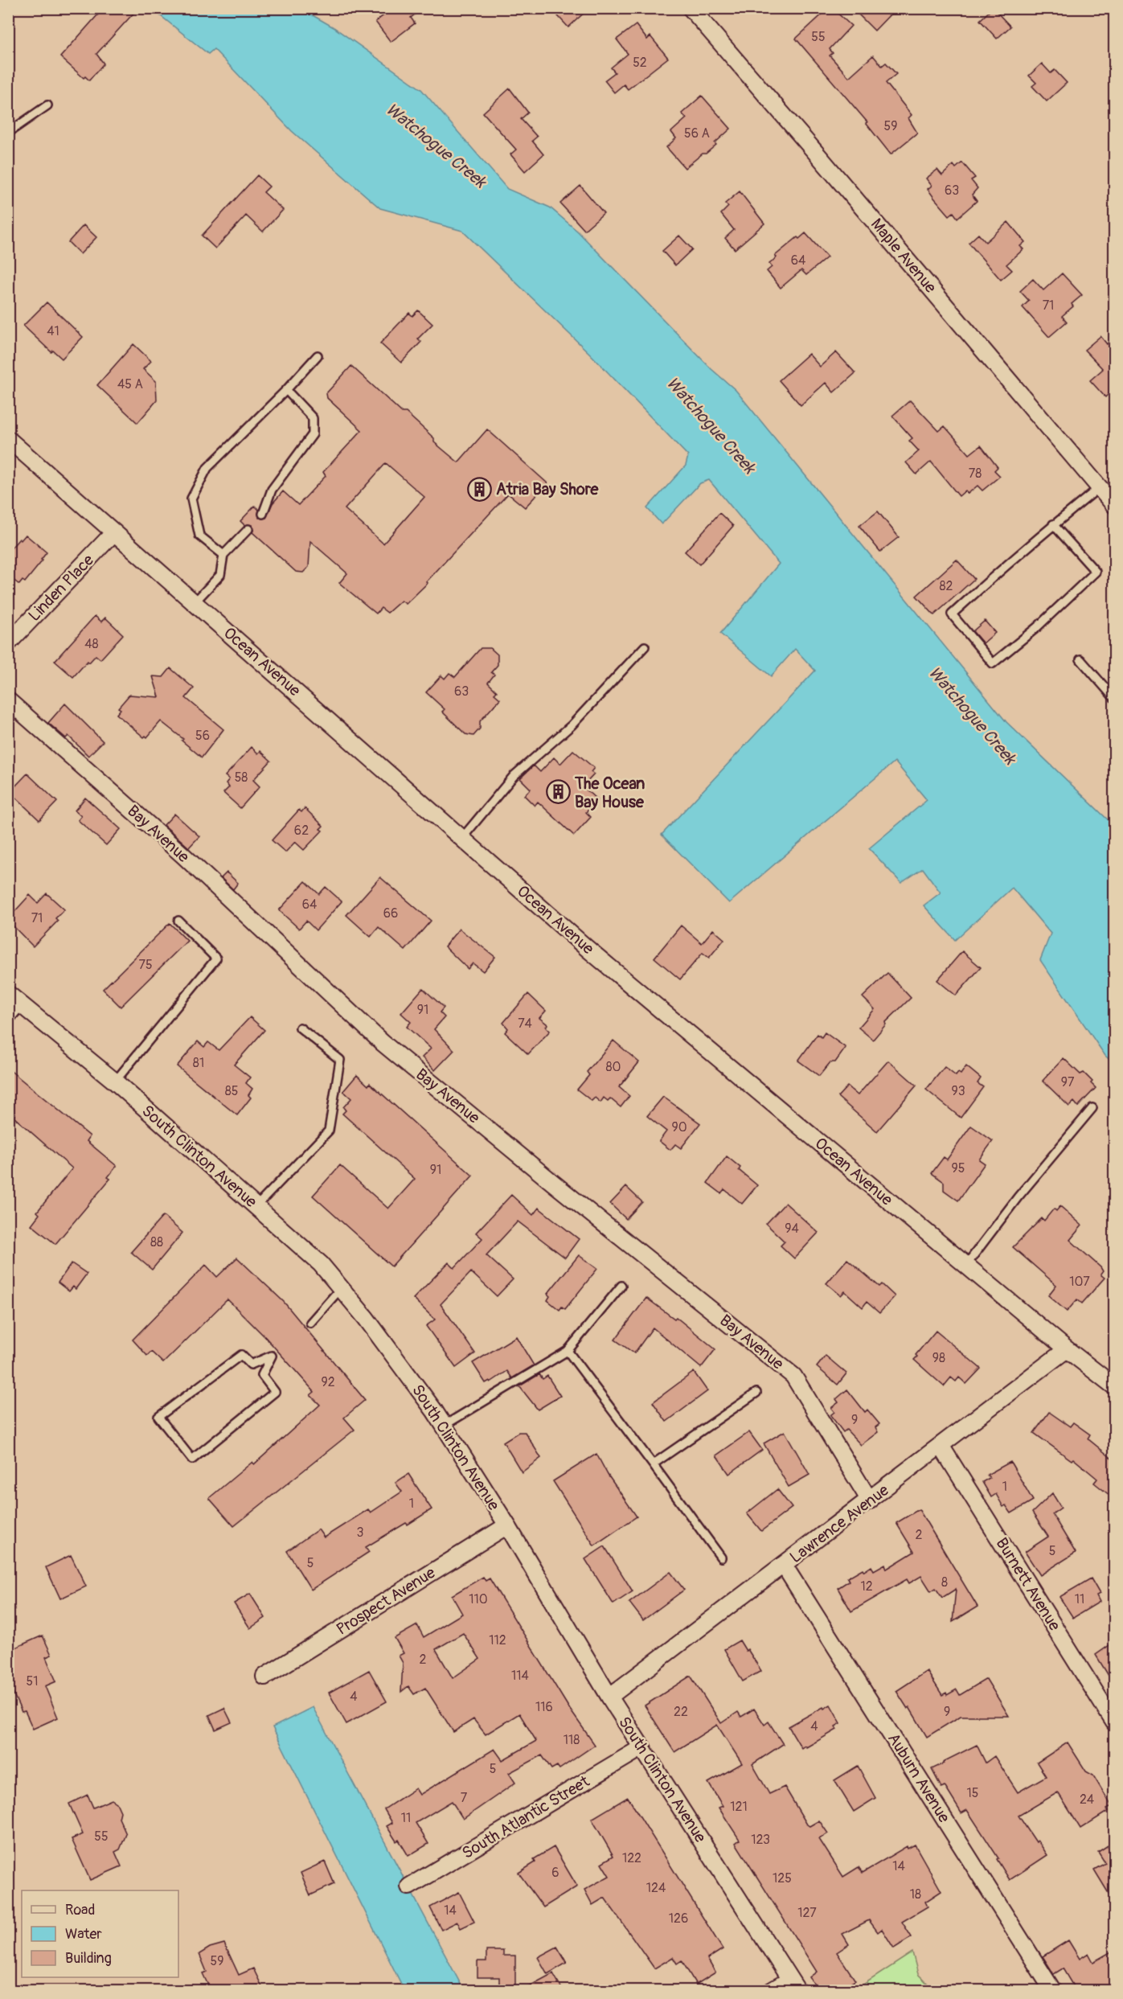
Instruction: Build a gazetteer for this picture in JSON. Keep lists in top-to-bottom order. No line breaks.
{"streets":{"street":["Maple Avenue","Linden Place","Ocean Avenue","Bay Avenue","South Clinton Avenue","Lawrence Avenue","Burnett Avenue","Prospect Avenue","Auburn Avenue","South Atlantic Street"]},"crossings":[["Linden Place","Ocean Avenue"],["Ocean Avenue","Lawrence Avenue"],["Bay Avenue","Lawrence Avenue"],["South Clinton Avenue","Lawrence Avenue"],["South Clinton Avenue","Prospect Avenue"],["South Clinton Avenue","South Atlantic Street"],["Lawrence Avenue","Burnett Avenue"],["Lawrence Avenue","Auburn Avenue"]],"water":["Watchogue Creek"],"places":{"building":["Atria Bay Shore","The Ocean Bay House"]},"house_numbers":["55","52","59","56 A","63","64","71","41","45 A","78","82","48","63","56","58","62","64","66","71","75","91","74","81","80","97","85","93","90","95","91","94","88","107","98","92","9","1","1","3","2","5","5","8","12","110","11","112","2","114","51","4","116","22","9","4","118","5","15","7","24","121","11","55","123","122","14","6","125","124","18","14","127","126","59"],"legend":["Road","Water","Building"]}
